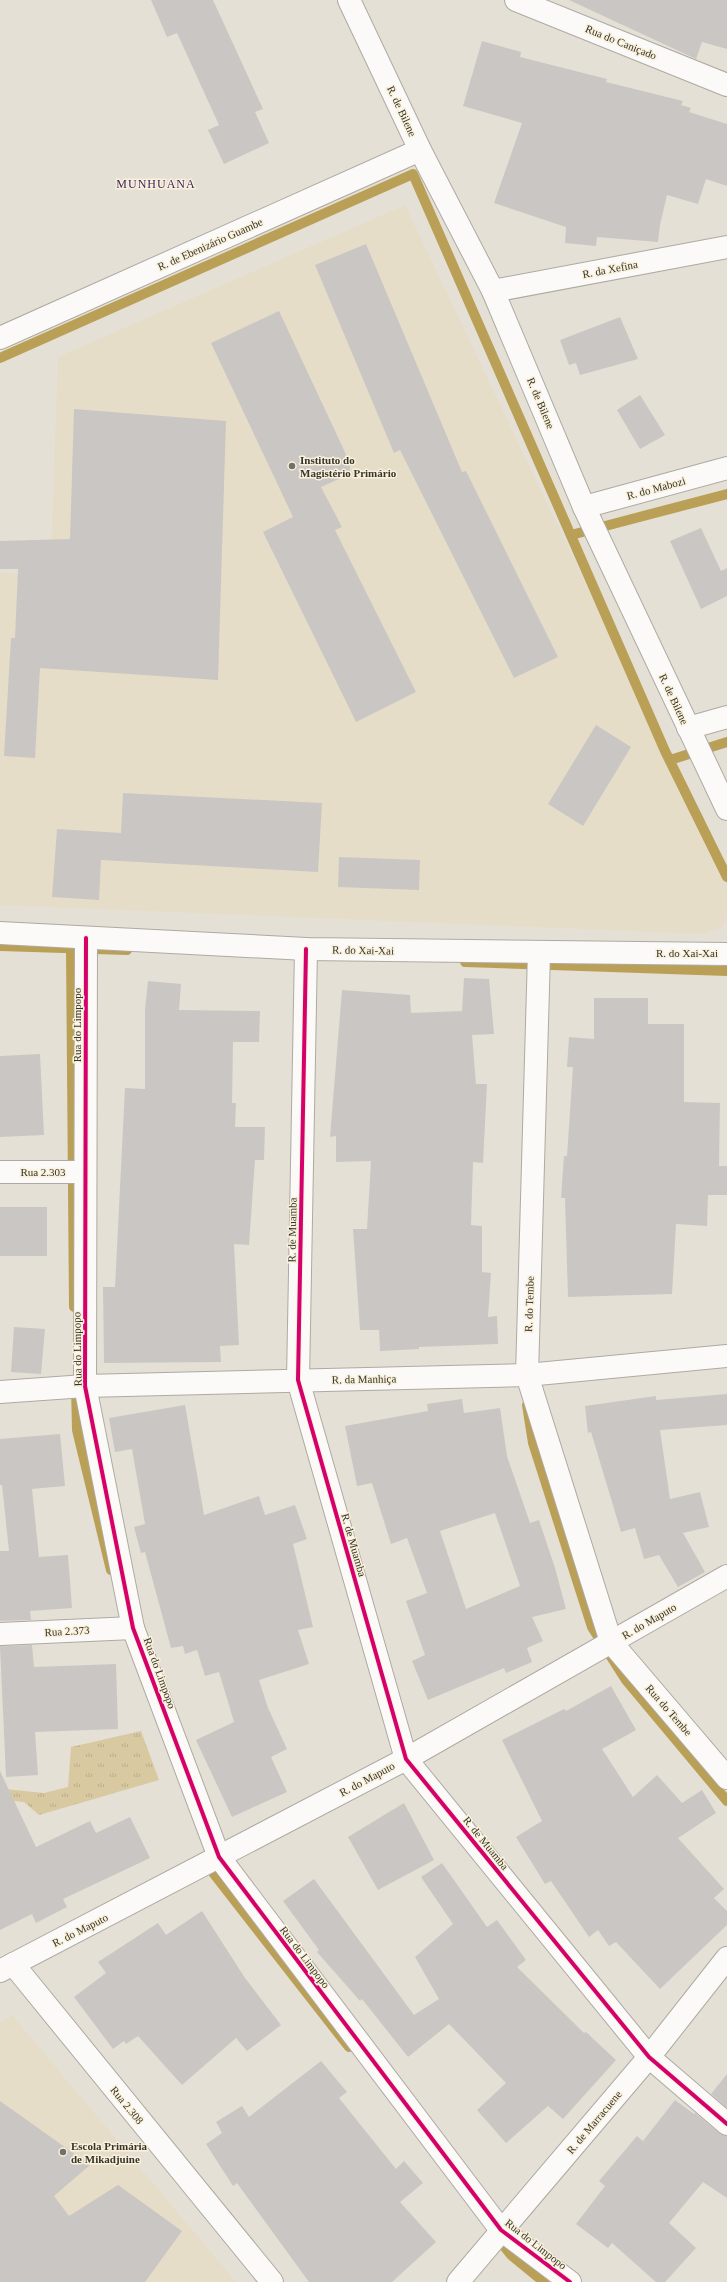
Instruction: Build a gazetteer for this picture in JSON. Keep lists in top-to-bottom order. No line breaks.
{"streets":{"street":["Rua do Caniçado","R. de Bilene","R. de Ebenizário Guambe","R. da Xefina","R. do Mabozi","R. do Xai-Xai","Rua do Limpopo","Rua 2.303","R. de Muamba","R. do Tembe","R. da Manhiça","R. do Maputo","Rua 2.373","Rua do Tembe","Rua 2.308","R. de Marracuene"]},"crossings":[["R. de Bilene","R. de Ebenizário Guambe"],["R. de Bilene","R. da Xefina"],["R. de Bilene","R. do Mabozi"],["R. do Xai-Xai","Rua do Limpopo"],["R. do Xai-Xai","R. de Muamba"],["R. do Xai-Xai","R. do Tembe"],["Rua do Limpopo","Rua 2.303"],["Rua do Limpopo","R. da Manhiça"],["Rua do Limpopo","R. do Maputo"],["Rua do Limpopo","Rua 2.373"],["Rua do Limpopo","R. de Marracuene"],["R. de Muamba","R. da Manhiça"],["R. de Muamba","R. do Maputo"],["R. de Muamba","R. de Marracuene"],["R. do Tembe","R. da Manhiça"],["R. do Tembe","R. do Maputo"],["R. do Tembe","Rua do Tembe"],["R. do Maputo","Rua do Tembe"],["R. do Maputo","Rua 2.308"]],"districts":["MUNHUANA"],"places":["Instituto do Magistério Primário","Escola Primária de Mikadjuine"]}
